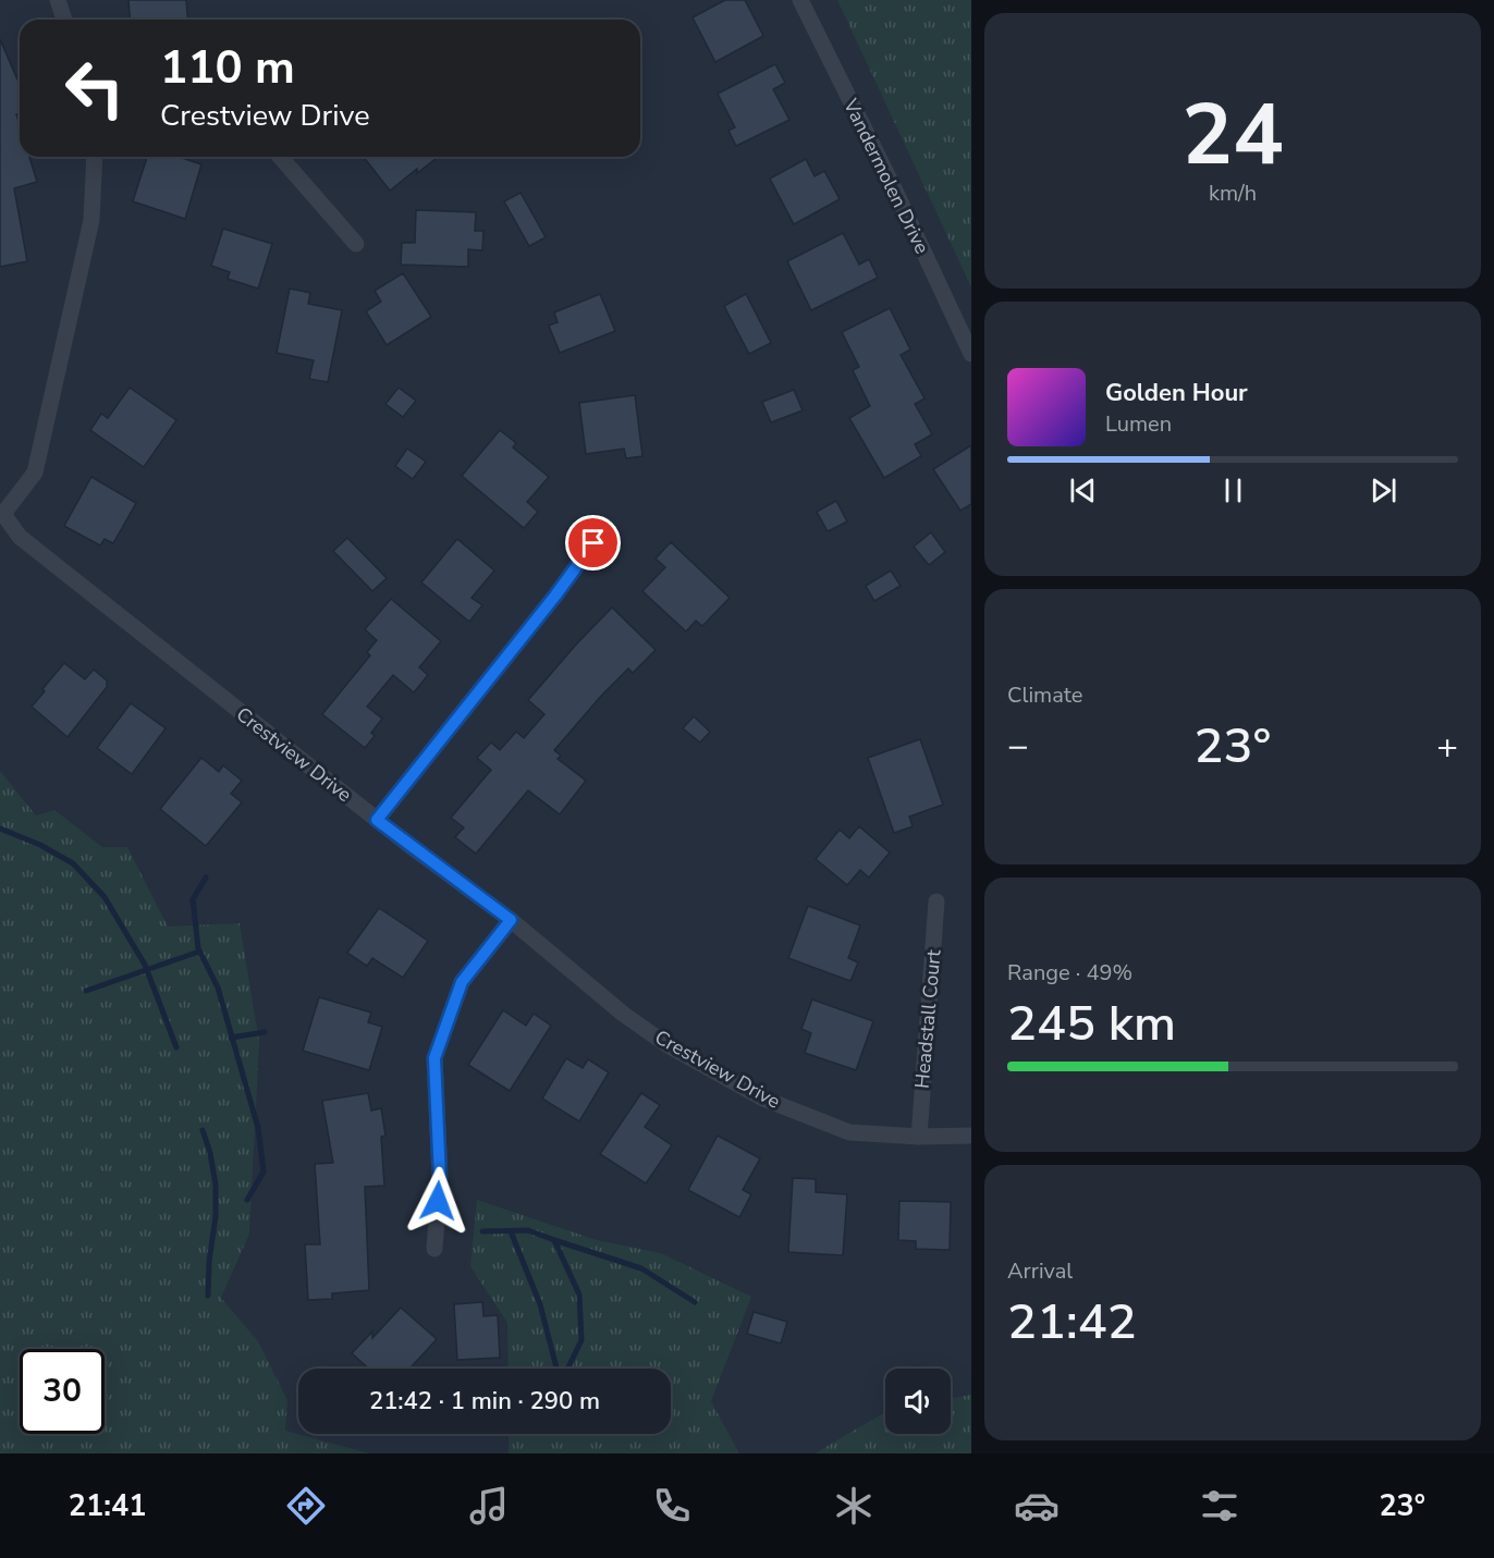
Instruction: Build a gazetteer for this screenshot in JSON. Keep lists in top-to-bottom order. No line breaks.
{"streets":{"street":["Vandermolen Drive","Crestview Drive","Headstall Court"]},"crossings":[["Crestview Drive","Headstall Court"]],"page":{"tile":[["24","km/h"],"Climate",["Range · 49%","245 km"],["Arrival","21:42"]],"turn":["110 m","Crestview Drive"],"song":["Golden Hour","Lumen"],"heat":["−","23°","+"],"limit":"30","trip":"21:42 · 1 min · 290 m","tabs":["21:41","23°"]}}
